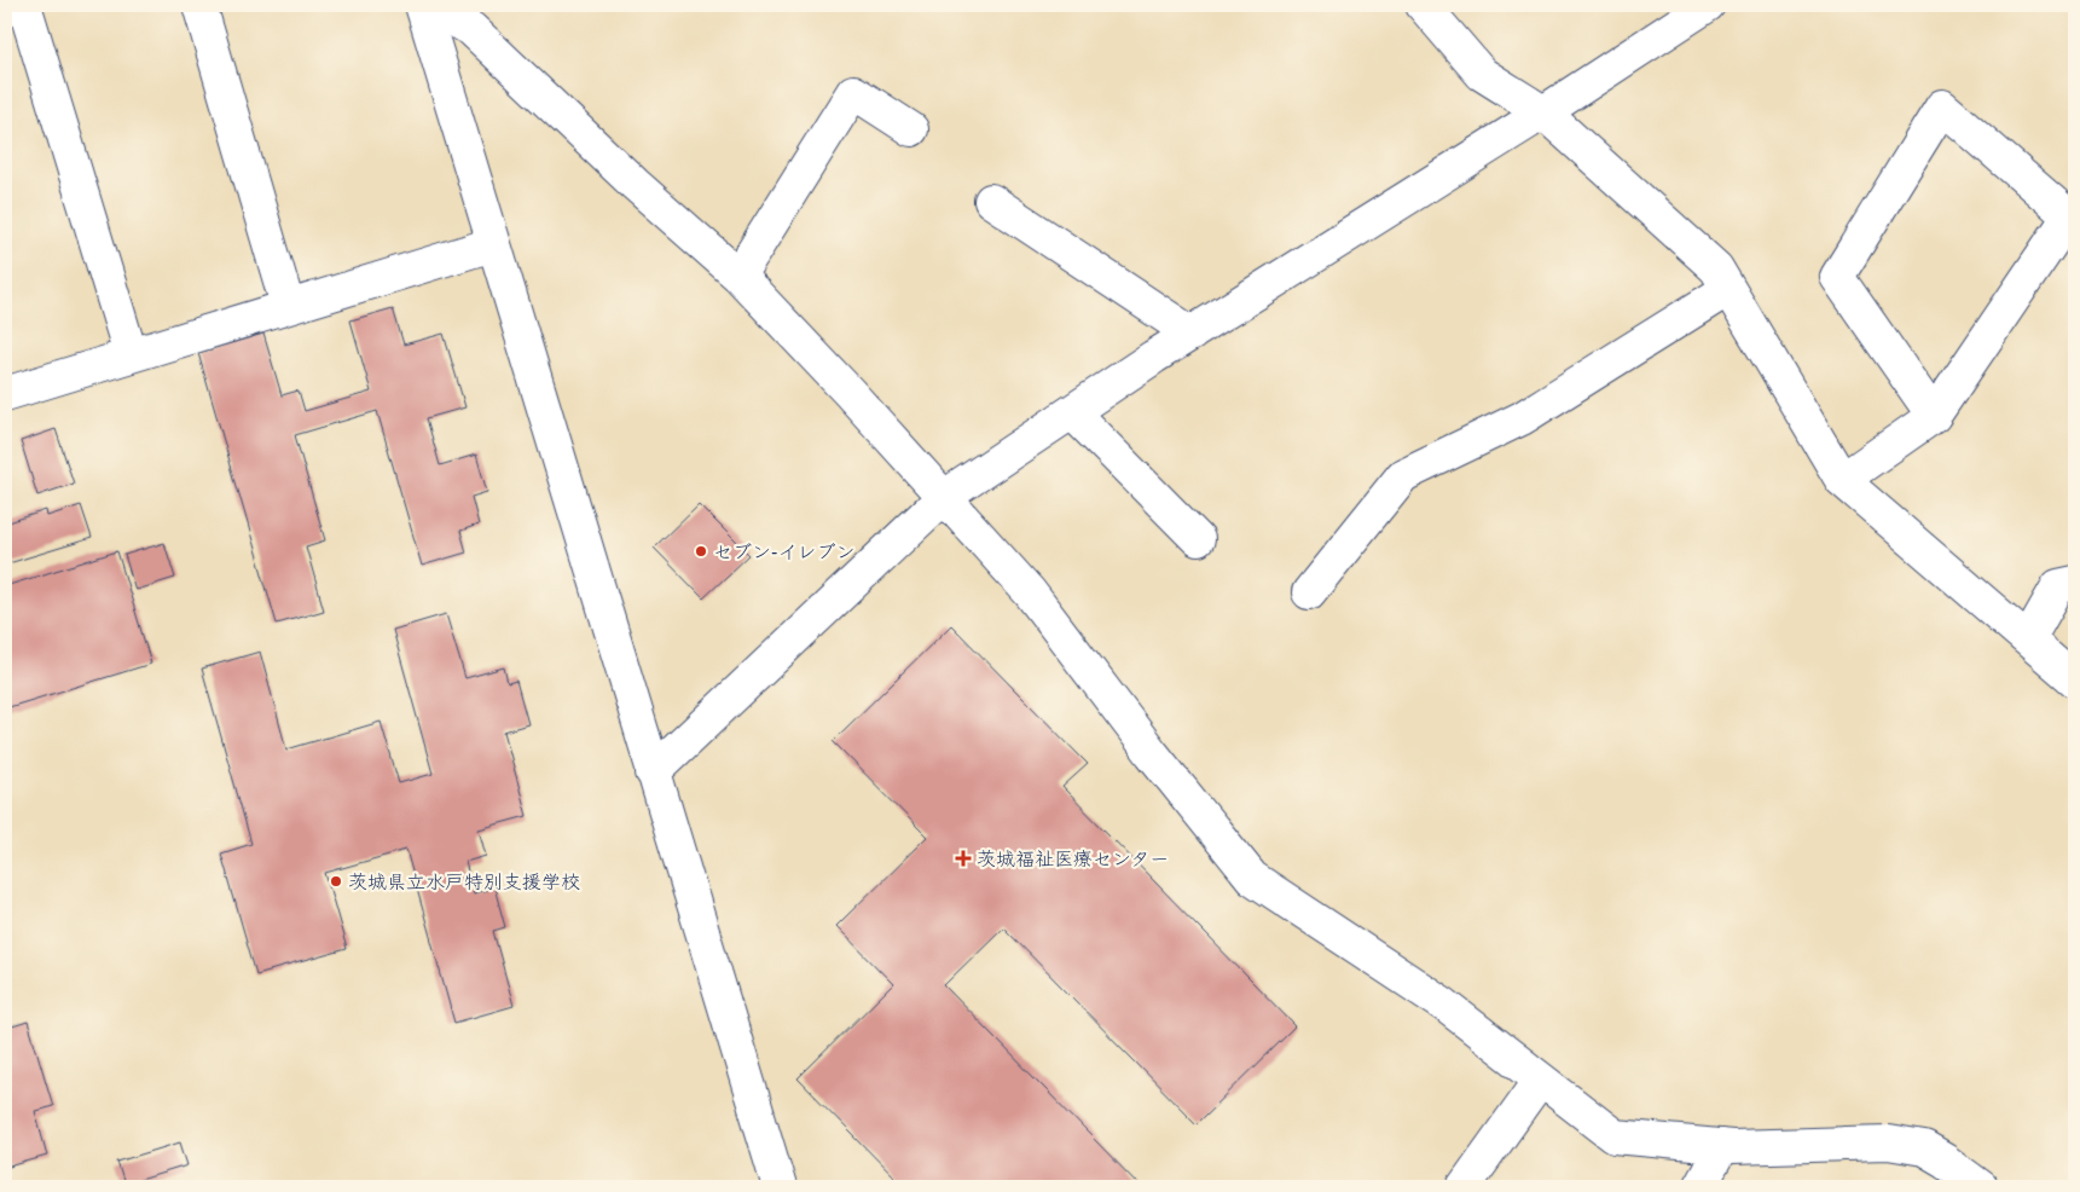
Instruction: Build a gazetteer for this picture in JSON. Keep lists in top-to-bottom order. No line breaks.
{"places":{"other":["セブン-イレブン","茨城県立水戸特別支援学校"],"health":["茨城福祉医療センター"]}}
